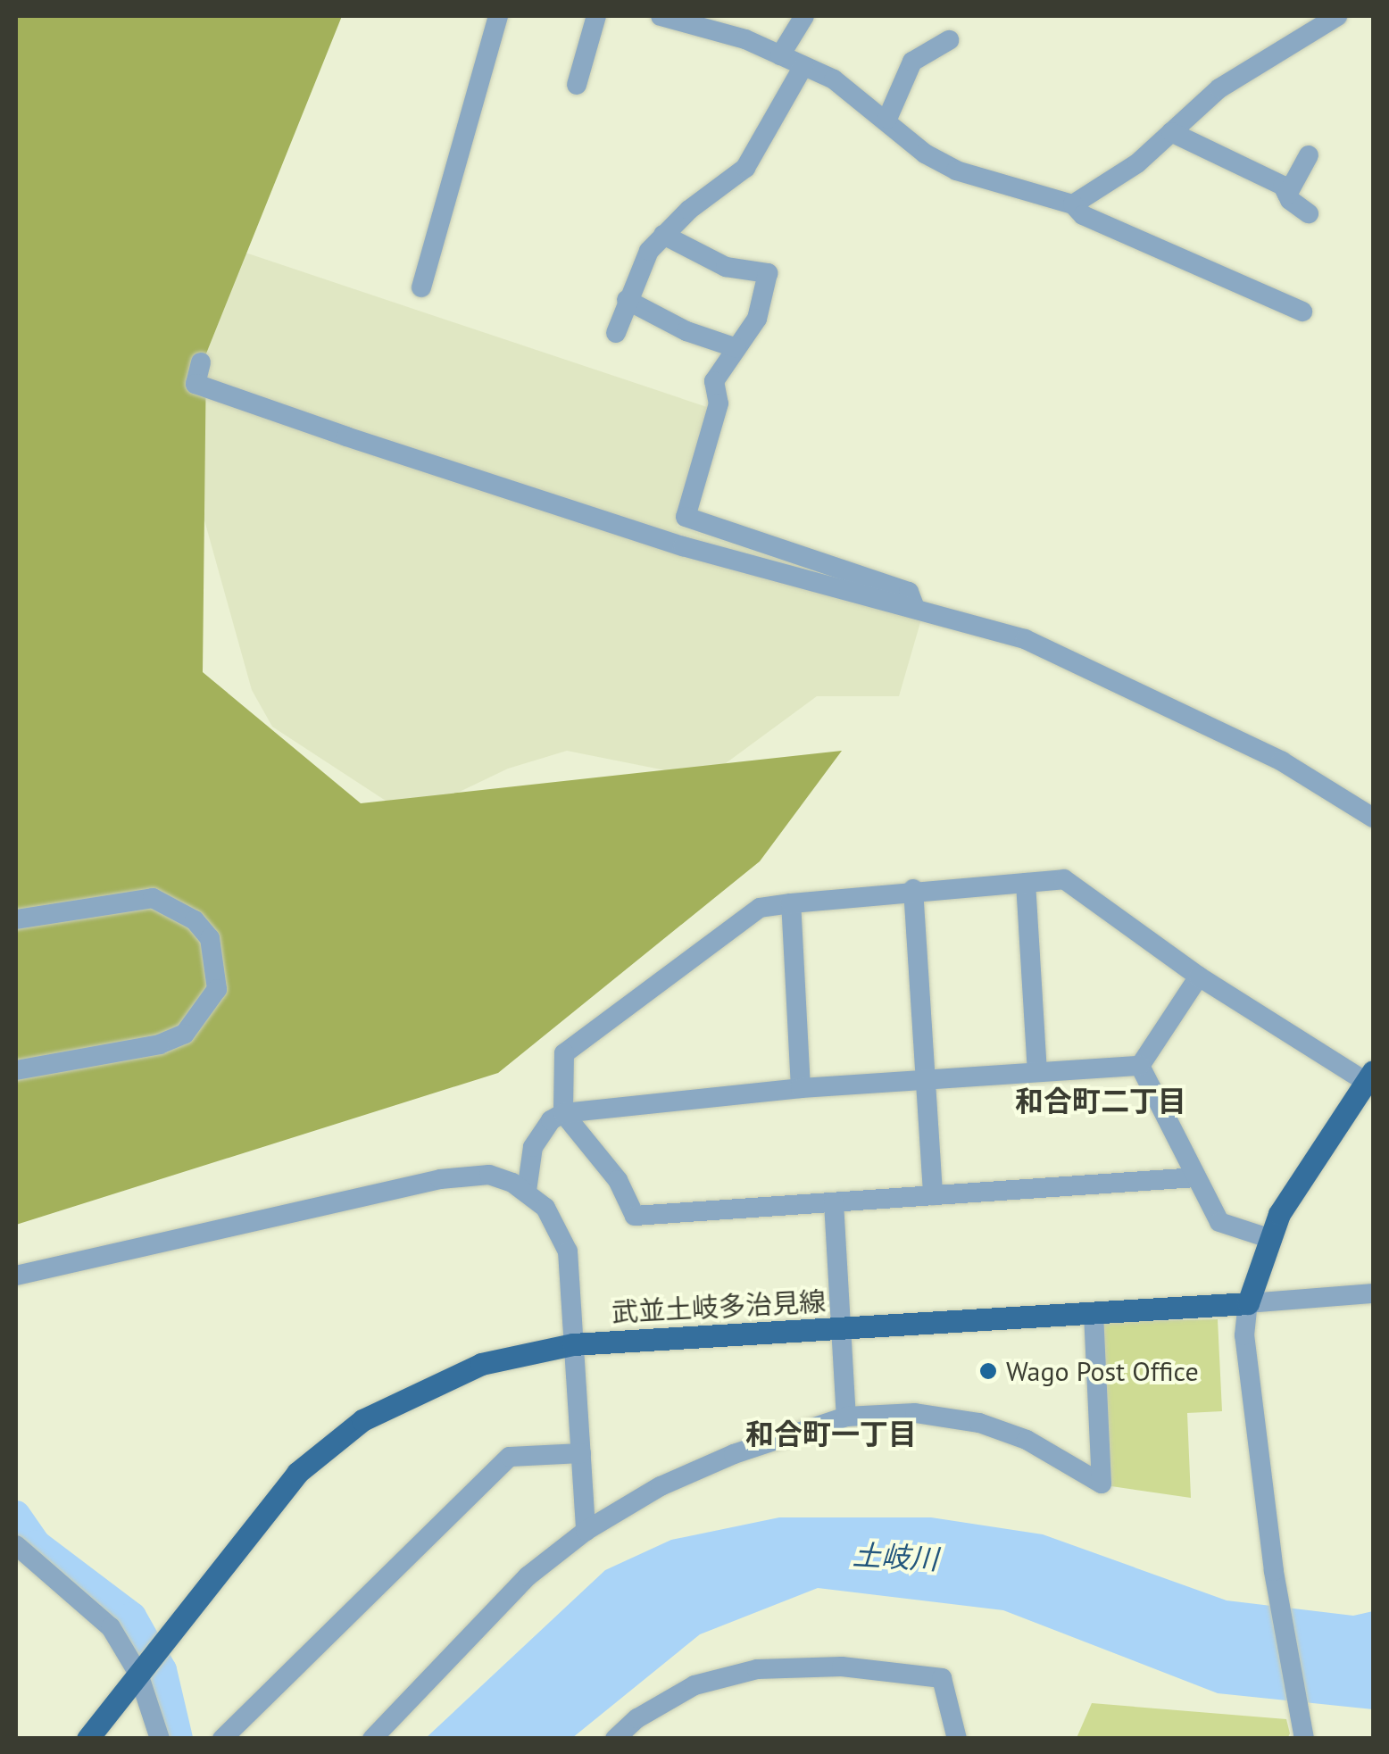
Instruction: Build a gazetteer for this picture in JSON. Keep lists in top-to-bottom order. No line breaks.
{"streets":{"main road":["武並土岐多治見線"]},"districts":["和合町二丁目","和合町一丁目"],"water":["土岐川"],"places":["Wago Post Office"]}
